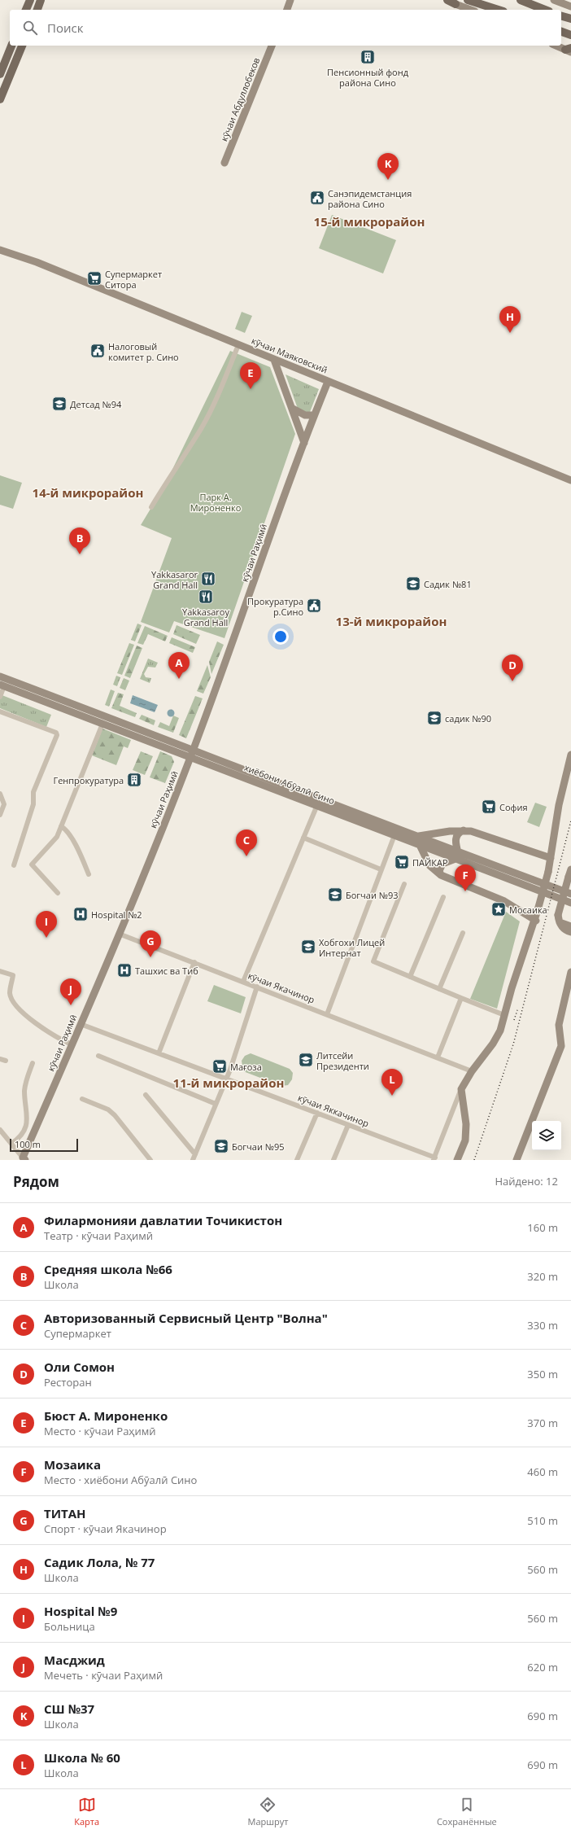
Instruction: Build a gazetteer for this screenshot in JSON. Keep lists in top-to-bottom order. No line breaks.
{"streets":{"street":["кӯчаи Абдуллобеков","кӯчаи Маяковский","кӯчаи Раҳимӣ","хиёбони Абӯалӣ Сино","кӯчаи Якачинор","кӯчаи Яккачинор"]},"crossings":[["кӯчаи Маяковский","кӯчаи Раҳимӣ"],["кӯчаи Раҳимӣ","хиёбони Абӯалӣ Сино"],["кӯчаи Раҳимӣ","кӯчаи Якачинор"],["кӯчаи Раҳимӣ","кӯчаи Яккачинор"]],"districts":["15-й микрорайон","14-й микрорайон","13-й микрорайон","11-й микрорайон"],"parks":["Парк А. Мироненко"],"places":{"building":["Пенсионный фонд района Сино","Генпрокуратура"],"public building":["Санэпидемстанция района Сино","Налоговый комитет р. Сино","Прокуратура р.Сино"],"supermarket":["Супермаркет Ситора","София","ПАЙКАР","Мағоза"],"school or university":["Детсад №94","Садик №81","садик №90","Богчаи №93","Хобгохи Лицей Интернат","Литсейи Президенти","Богчаи №95"],"restaurant":["Yakkasaror Grand Hall","Yakkasaroy Grand Hall"],"place":["Мосаика"],"hospital":["Hospital №2","Ташхис ва Тиб"]},"scale_bar":"100 m","page":{"search":"Поиск","pins":["K","H","E","B","A","D","C","F","I","G","J","L"],"scale":"100 m","heading":["Рядом","Найдено: 12"],"list":[{"mark":"A","name":"Филармонияи давлатии Точикистон","note":"Театр · кӯчаи Раҳимӣ","value":"160 m"},{"mark":"B","name":"Средняя школа №66","note":"Школа","value":"320 m"},{"mark":"C","name":"Авторизованный Сервисный Центр \"Волна\"","note":"Супермаркет","value":"330 m"},{"mark":"D","name":"Оли Сомон","note":"Ресторан","value":"350 m"},{"mark":"E","name":"Бюст А. Мироненко","note":"Место · кӯчаи Раҳимӣ","value":"370 m"},{"mark":"F","name":"Мозаика","note":"Место · хиёбони Абӯалӣ Сино","value":"460 m"},{"mark":"G","name":"ТИТАН","note":"Спорт · кӯчаи Якачинор","value":"510 m"},{"mark":"H","name":"Садик Лола, № 77","note":"Школа","value":"560 m"},{"mark":"I","name":"Hospital №9","note":"Больница","value":"560 m"},{"mark":"J","name":"Масджид","note":"Мечеть · кӯчаи Раҳимӣ","value":"620 m"},{"mark":"K","name":"СШ №37","note":"Школа","value":"690 m"},{"mark":"L","name":"Школа № 60","note":"Школа","value":"690 m"}],"nav":["Карта","Маршрут","Сохранённые"]}}
